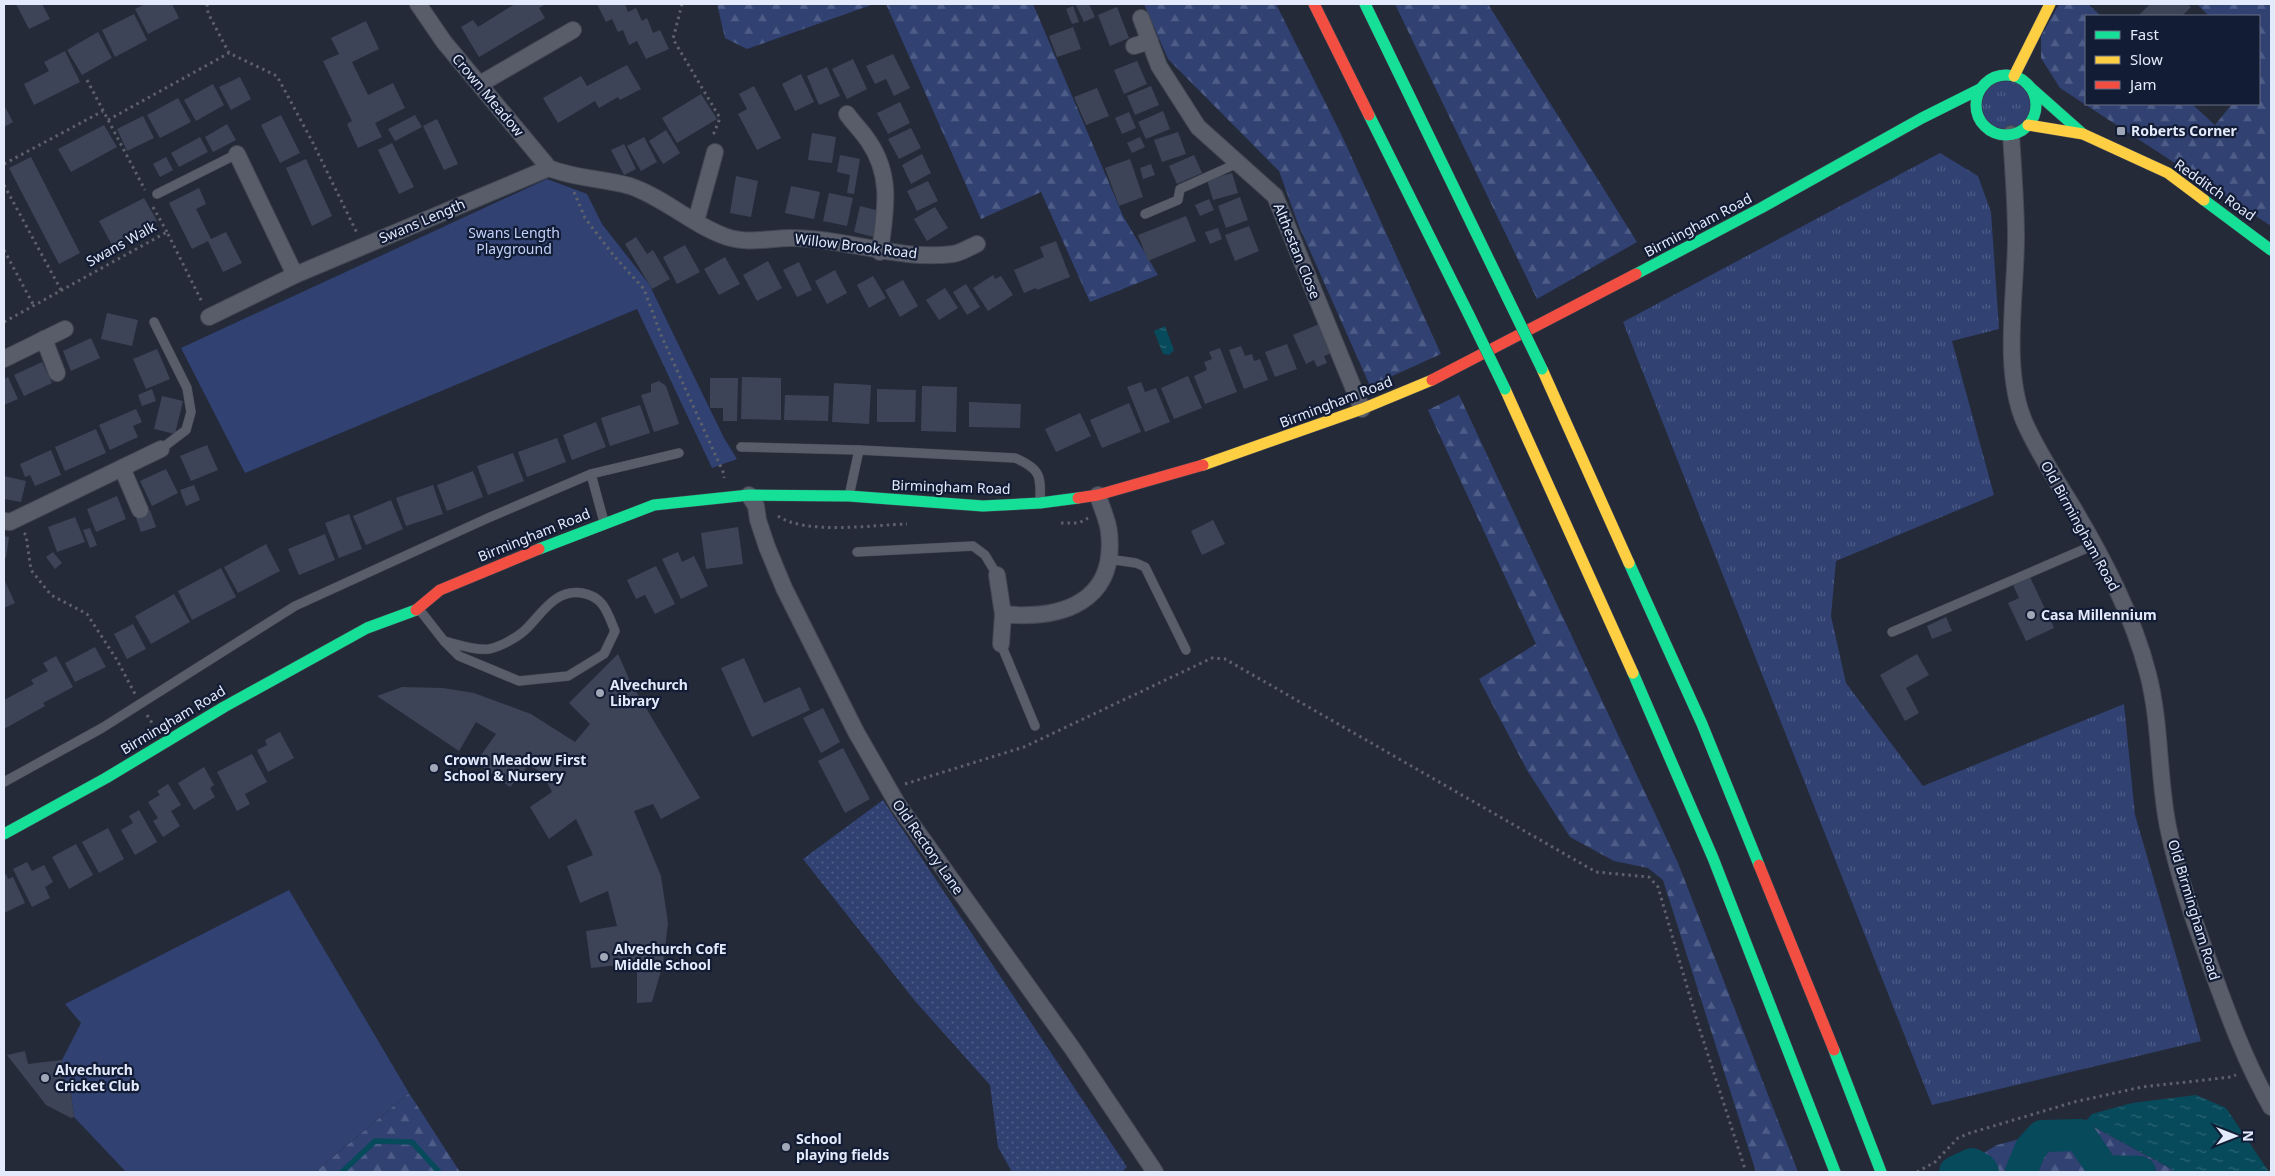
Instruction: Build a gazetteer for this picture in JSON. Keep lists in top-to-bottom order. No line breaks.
{"streets":{"main road":["Redditch Road","Birmingham Road"],"street":["Crown Meadow","Swans Length","Willow Brook Road","Althestan Close","Old Birmingham Road","Old Rectory Lane"],"path":["Swans Walk"]},"crossings":[["Crown Meadow","Swans Length"],["Crown Meadow","Willow Brook Road"],["Redditch Road","Birmingham Road"],["Redditch Road","Old Birmingham Road"],["Swans Length","Swans Walk"],["Birmingham Road","Althestan Close"],["Birmingham Road","Old Birmingham Road"],["Birmingham Road","Old Rectory Lane"]],"parks":["Swans Length Playground"],"places":{"transit":["Roberts Corner"],"other":["Casa Millennium","Alvechurch Library","Crown Meadow First School & Nursery","Alvechurch CofE Middle School","Alvechurch Cricket Club","School playing fields"]},"legend":["Fast","Slow","Jam"],"north":"right"}
